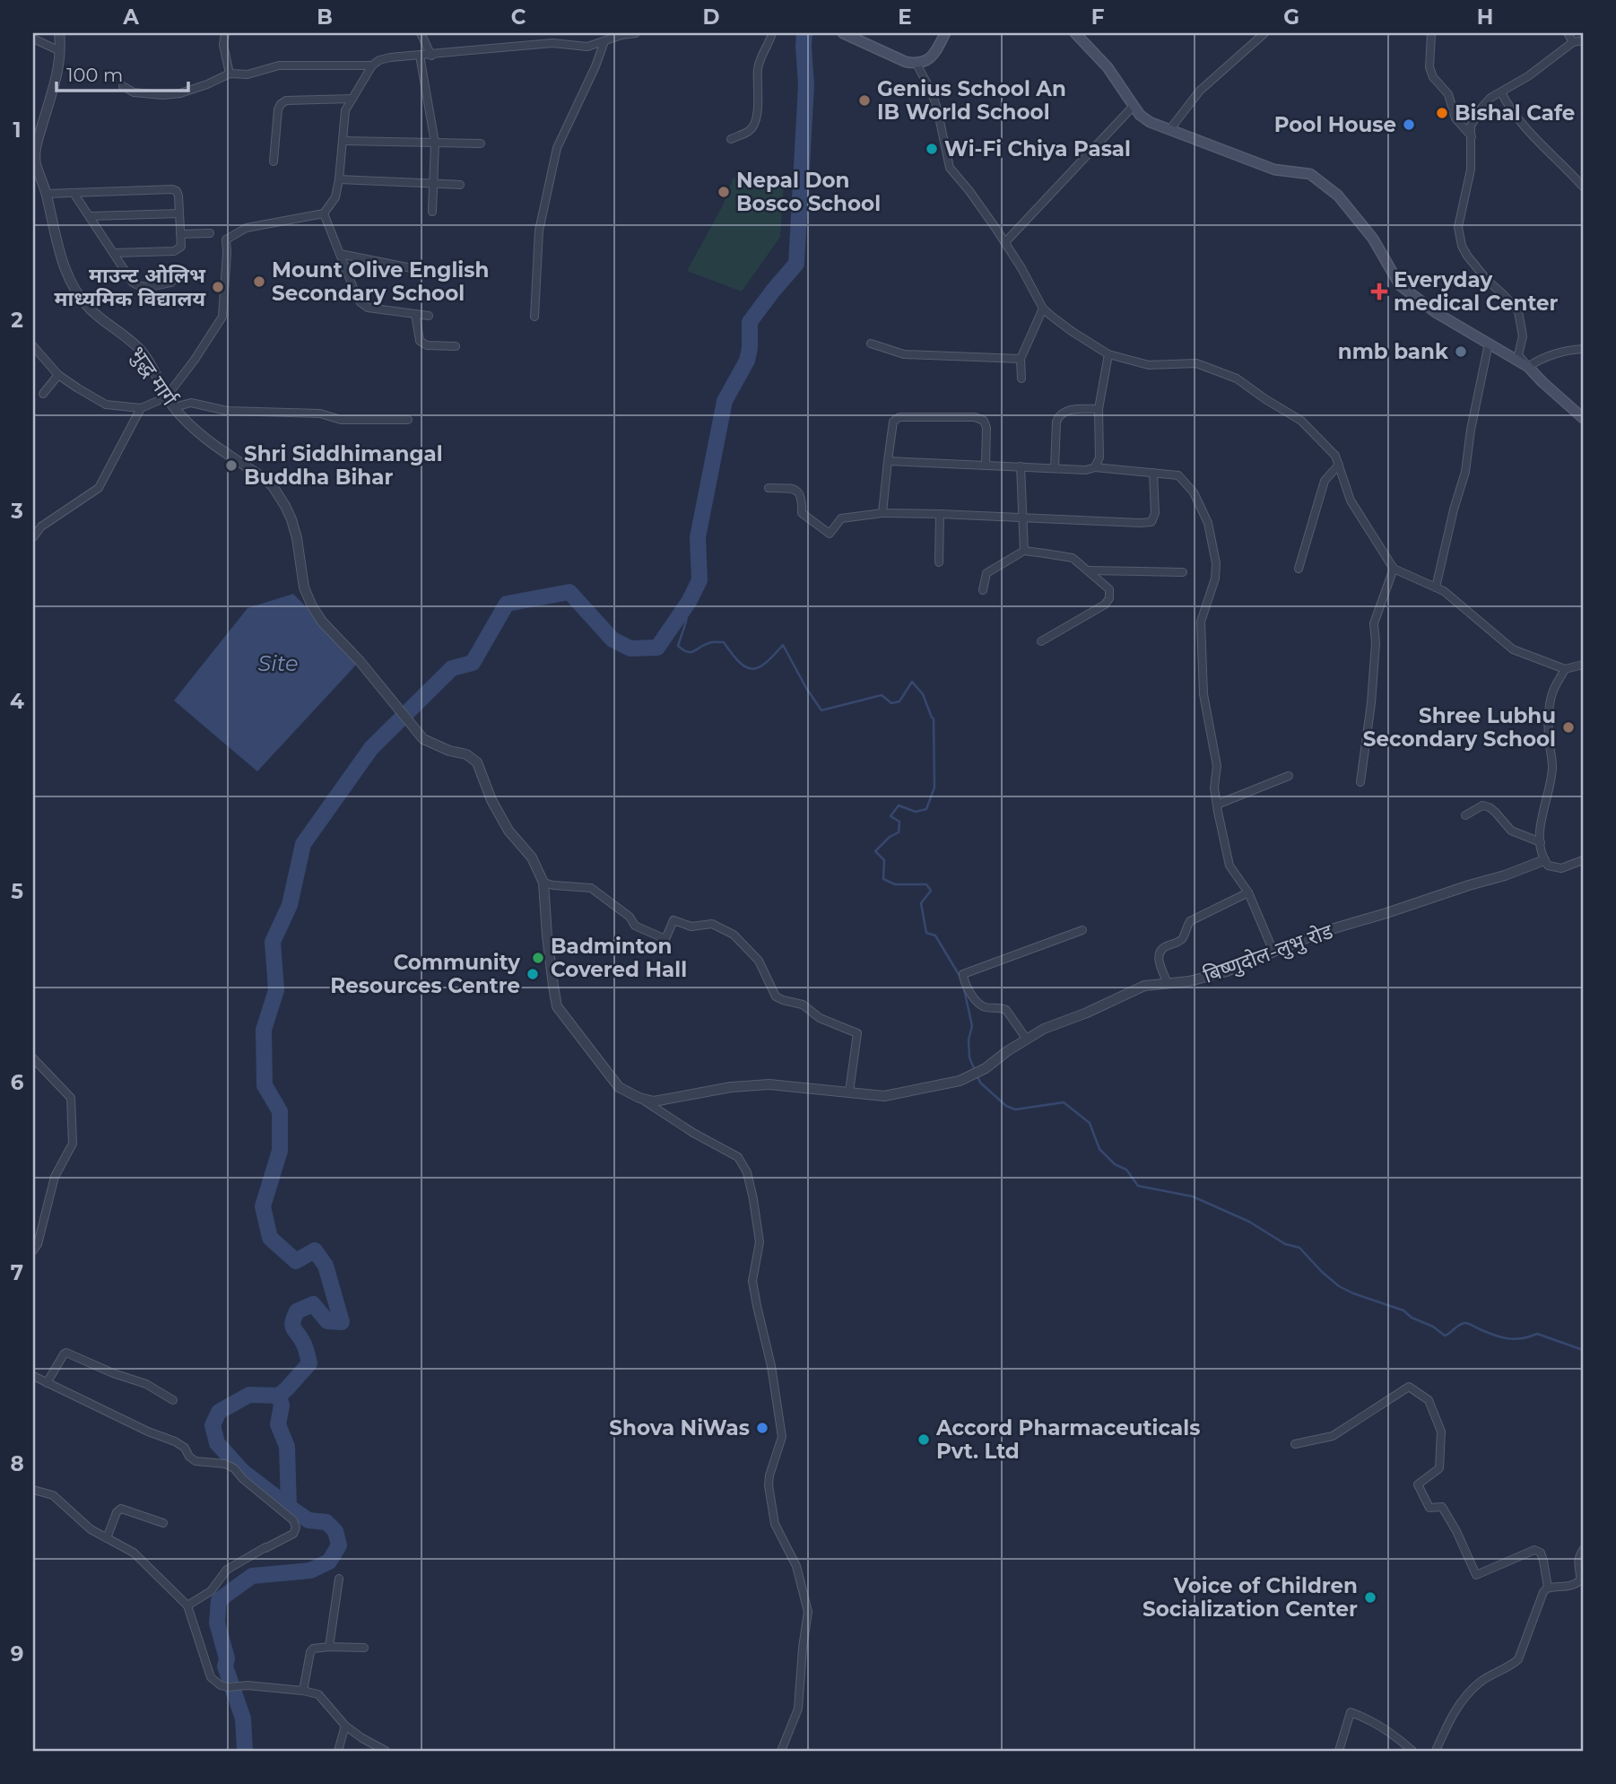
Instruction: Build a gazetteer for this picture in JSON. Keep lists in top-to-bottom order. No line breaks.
{"streets":{"street":["भुद्ध मार्ग","बिष्णुदोल-लुभु रोड"]},"water":["Site"],"places":{"other":["Genius School An IB World School","Bishal Cafe","Pool House","Wi-Fi Chiya Pasal","Nepal Don Bosco School","Mount Olive English Secondary School","माउन्ट ओलिभ माध्यमिक विद्यालय","nmb bank","Shri Siddhimangal Buddha Bihar","Shree Lubhu Secondary School","Badminton Covered Hall","Community Resources Centre","Shova NiWas","Accord Pharmaceuticals Pvt. Ltd","Voice of Children Socialization Center"],"health":["Everyday medical Center"]},"scale_bar":"100 m","grid":{"columns":["A","B","C","D","E","F","G","H"],"rows":["1","2","3","4","5","6","7","8","9"]}}
